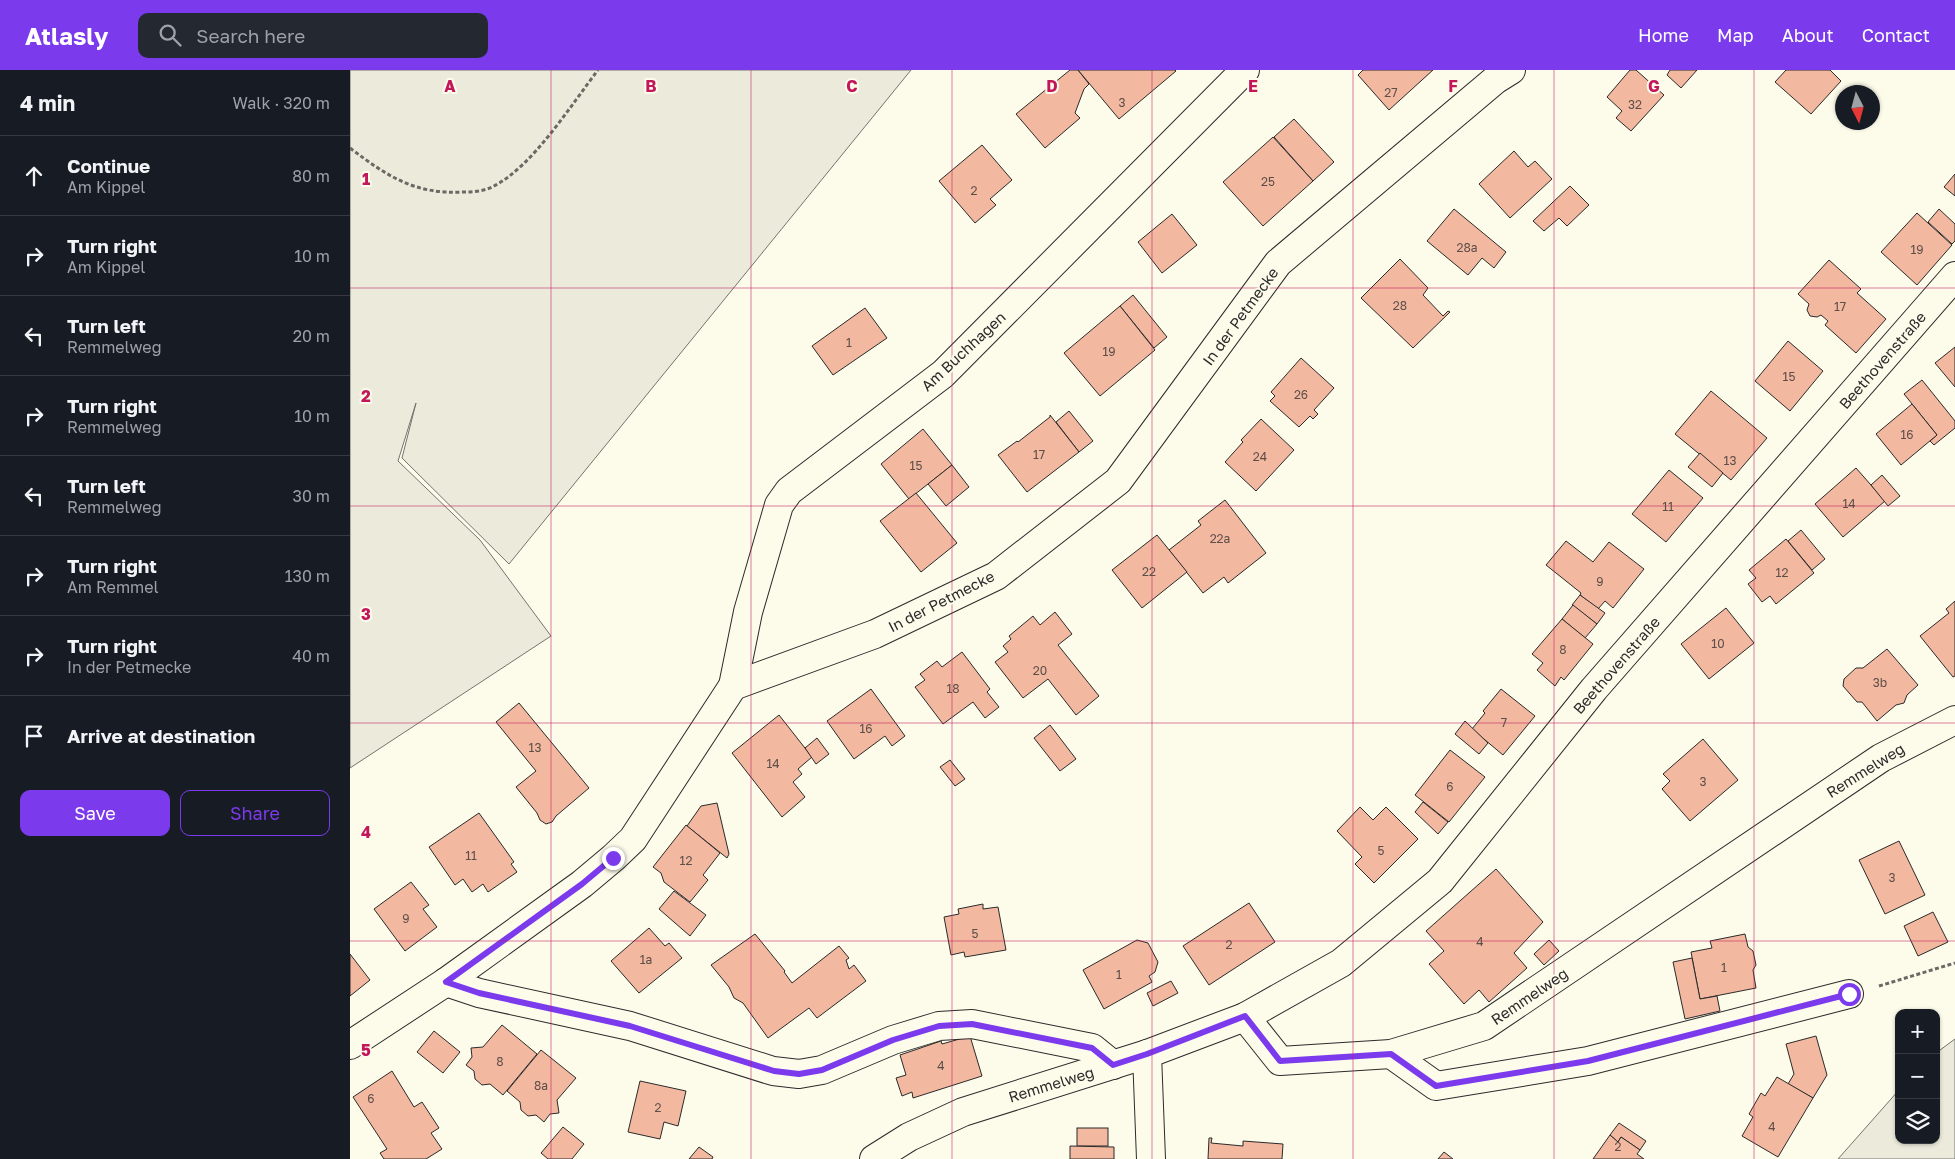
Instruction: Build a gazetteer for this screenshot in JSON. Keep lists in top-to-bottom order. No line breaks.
{"streets":{"street":["In der Petmecke","Am Buchhagen","Beethovenstraße","Remmelweg"]},"crossings":[["In der Petmecke","Am Buchhagen"],["Beethovenstraße","Remmelweg"]],"house_numbers":["27","3","32","25","2","28a","19","28","17","1","19","15","26","16","17","24","13","15","14","11","22a","22","12","9","10","8","20","3b","18","7","16","13","14","3","6","5","11","12","3","9","5","4","2","1a","1","1","8","4","8a","6","2","4","2"],"north":"bottom","page":{"header":"Atlasly","search":"Search here","nav":["Home","Map","About","Contact"],"heading":["4 min","Walk · 320 m"],"list":[["Continue","Am Kippel","80 m"],["Turn right","Am Kippel","10 m"],["Turn left","Remmelweg","20 m"],["Turn right","Remmelweg","10 m"],["Turn left","Remmelweg","30 m"],["Turn right","Am Remmel","130 m"],["Turn right","In der Petmecke","40 m"],"Arrive at destination"],"buttons":["Save","Share"],"map_buttons":["+","−"]},"grid":{"columns":["A","B","C","D","E","F","G"],"rows":["1","2","3","4","5"]}}
